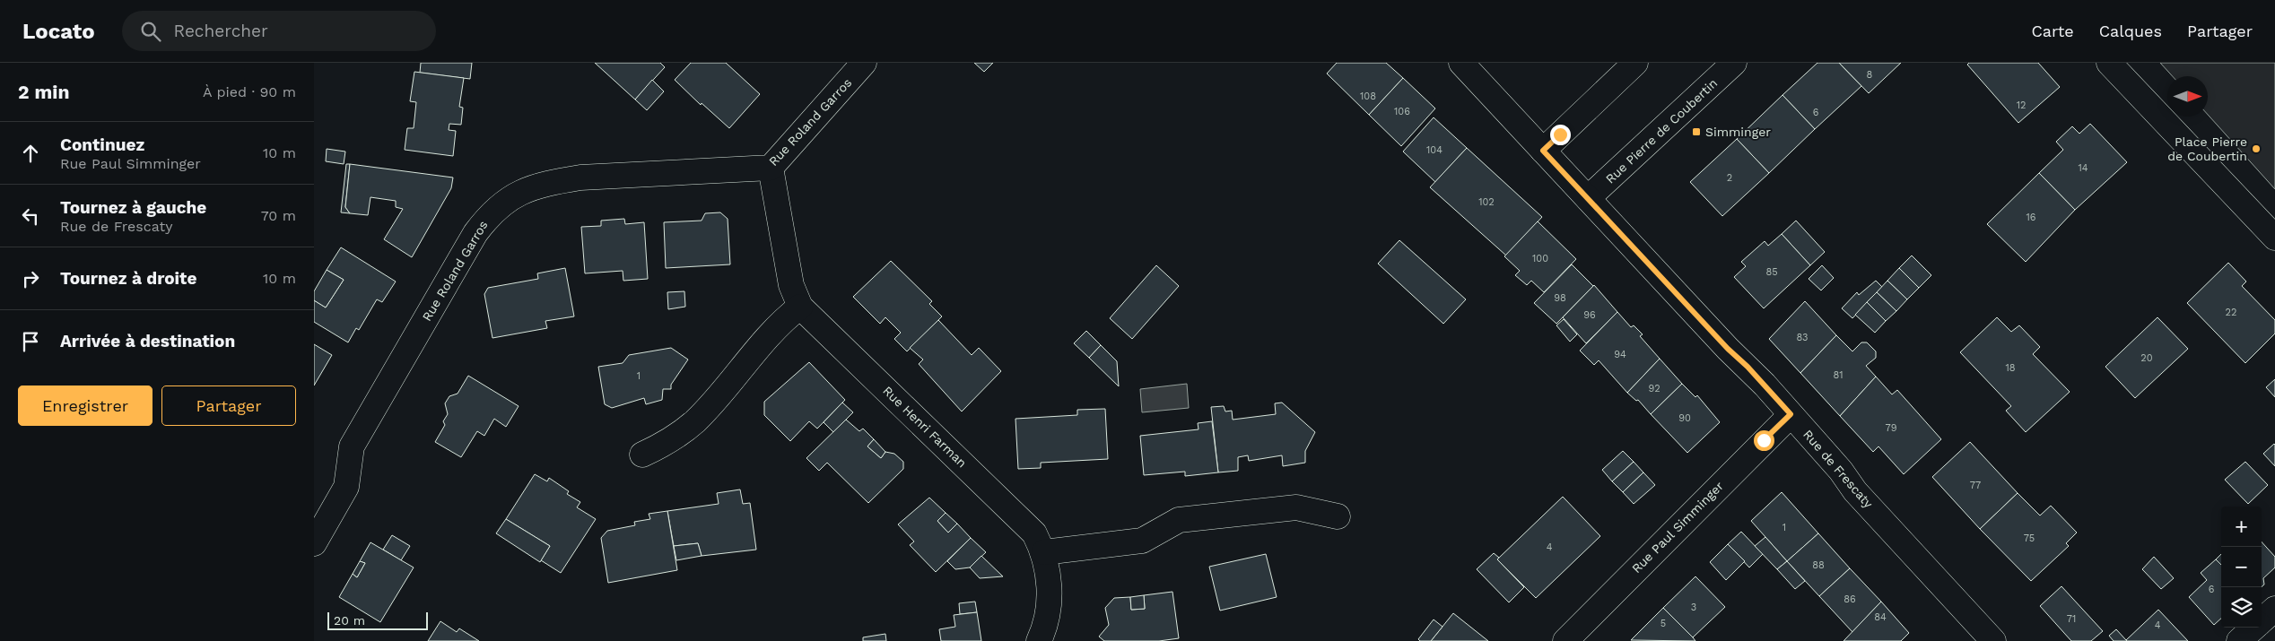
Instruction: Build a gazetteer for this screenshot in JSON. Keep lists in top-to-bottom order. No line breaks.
{"streets":{"street":["Rue Roland Garros","Rue Pierre de Coubertin","Rue Henri Farman","Rue de Frescaty","Rue Paul Simminger"]},"crossings":[["Rue Roland Garros","Rue Henri Farman"],["Rue Pierre de Coubertin","Rue de Frescaty"],["Rue de Frescaty","Rue Paul Simminger"]],"places":{"transit":["Simminger"],"other":["Place Pierre de Coubertin"]},"house_numbers":["8","108","12","106","6","104","14","2","102","16","100","85","98","22","96","83","94","20","18","81","1","92","90","79","77","1","75","4","88","6","86","3","84","71","5","4"],"scale_bar":"20 m","north":"right","page":{"header":"Locato","search":"Rechercher","nav":["Carte","Calques","Partager"],"heading":["2 min","À pied · 90 m"],"list":[["Continuez","Rue Paul Simminger","10 m"],["Tournez à gauche","Rue de Frescaty","70 m"],["Tournez à droite","10 m"],"Arrivée à destination"],"buttons":["Enregistrer","Partager"],"map_buttons":["+","−"],"scale":"20 m"}}
